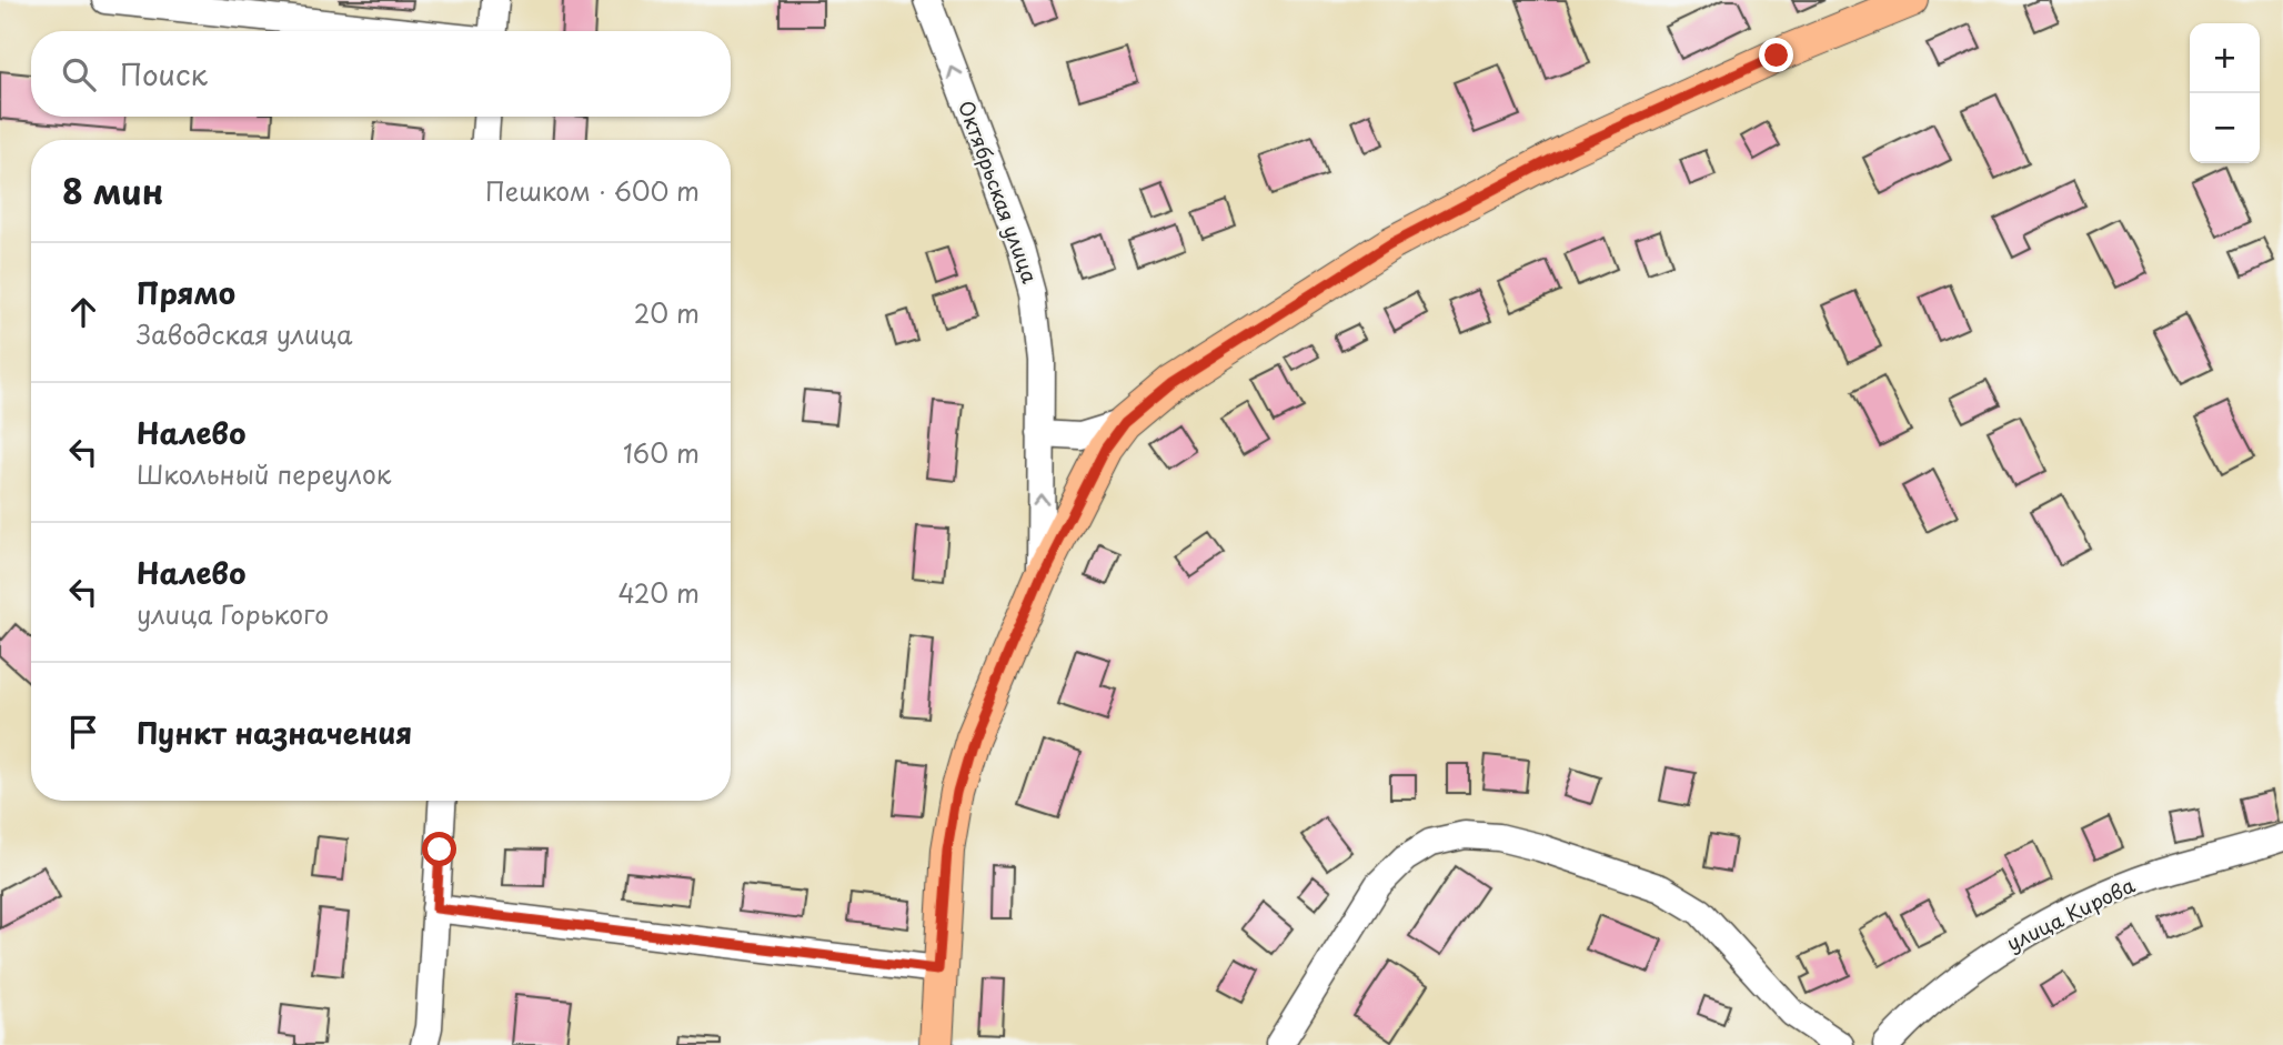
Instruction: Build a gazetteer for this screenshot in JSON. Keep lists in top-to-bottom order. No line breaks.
{"streets":{"street":["Октябрьская улица","улица Кирова"]},"one_way":["Октябрьская улица"],"page":{"map_buttons":["+","−"],"search":"Поиск","heading":["8 мин","Пешком · 600 m"],"list":[["Прямо","Заводская улица","20 m"],["Налево","Школьный переулок","160 m"],["Налево","улица Горького","420 m"],"Пункт назначения"]}}
